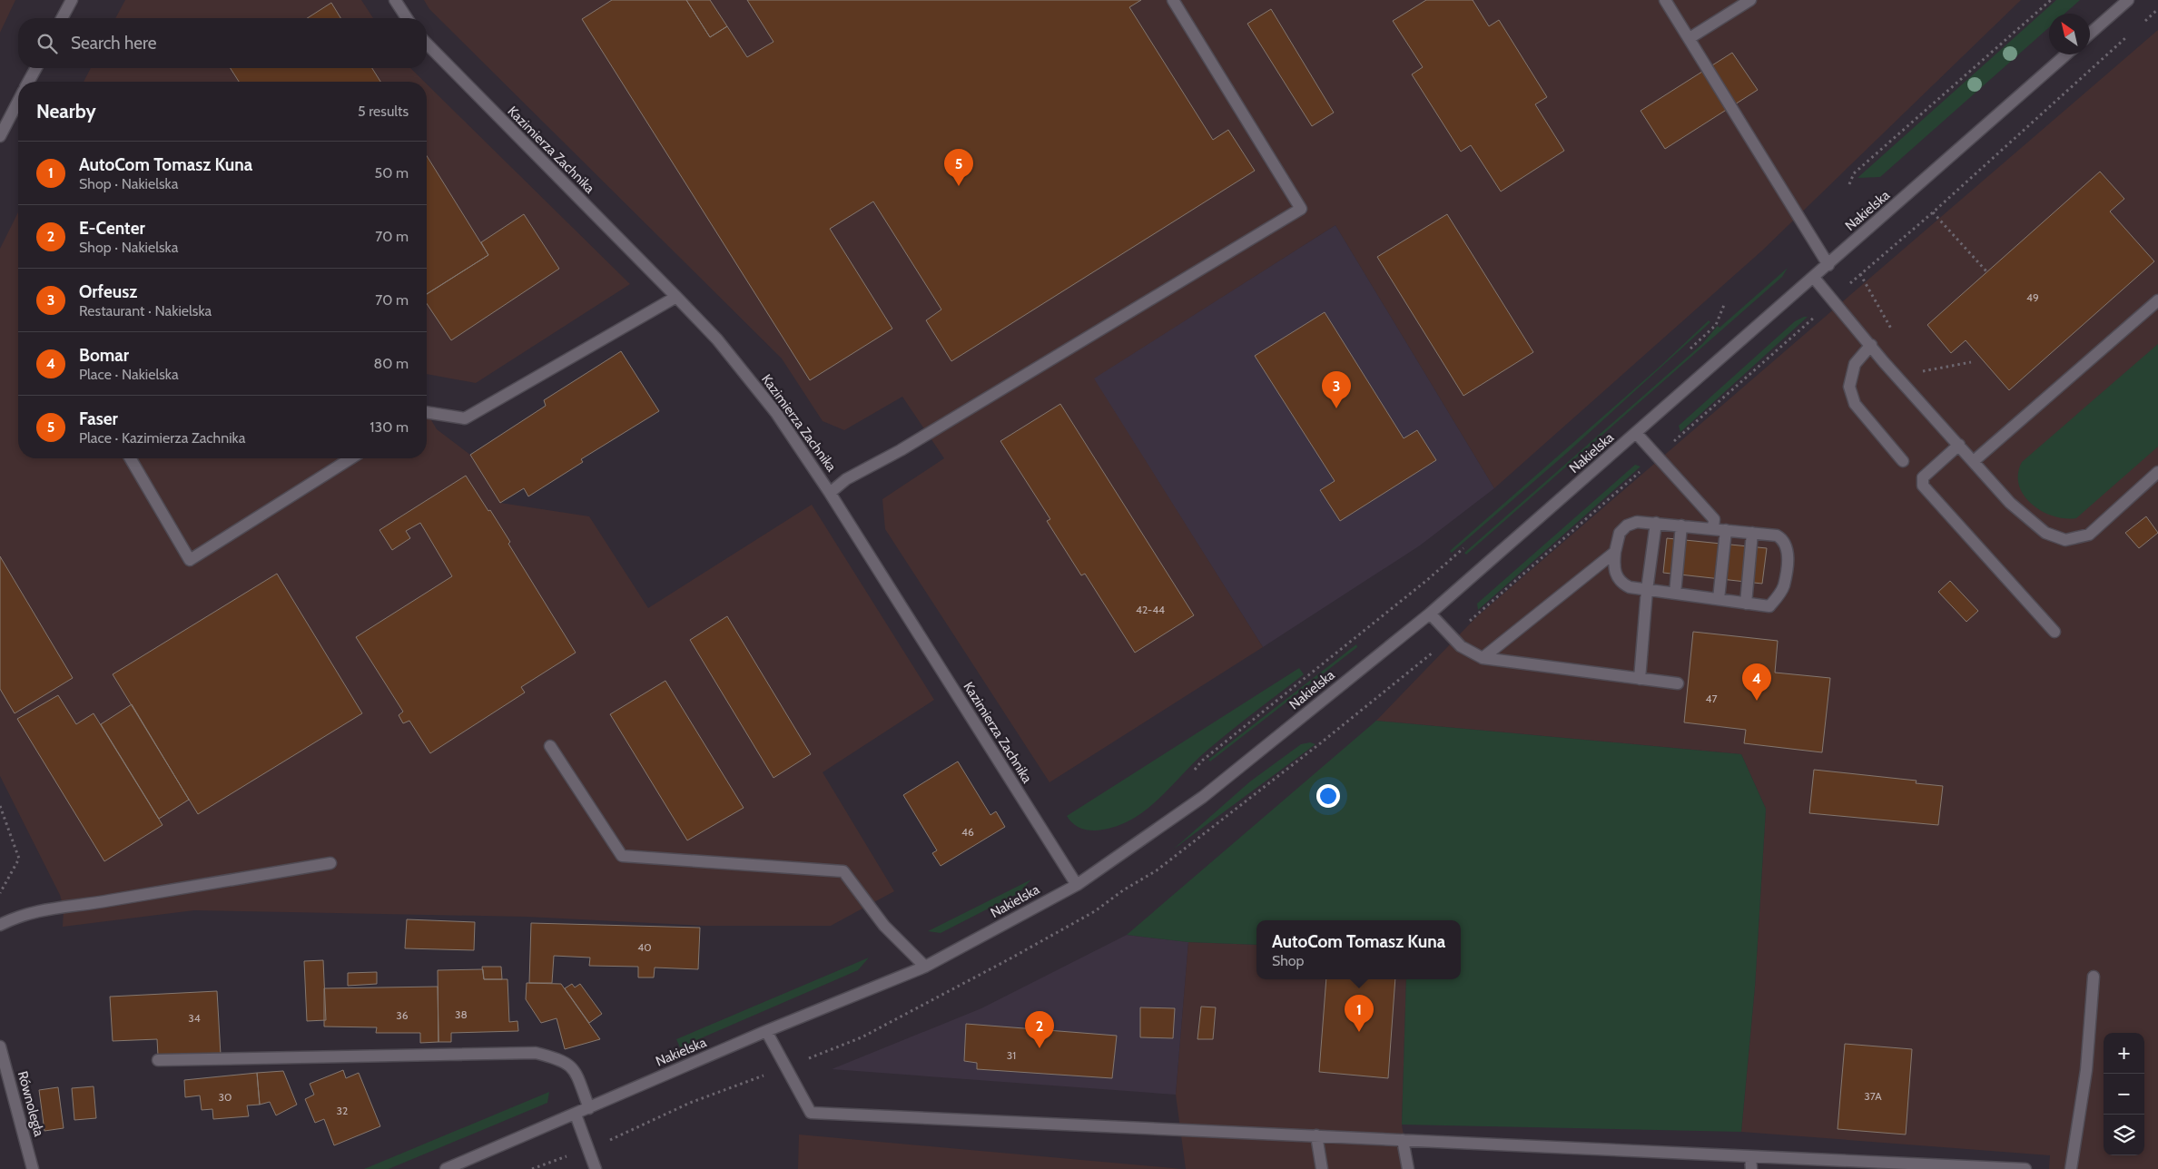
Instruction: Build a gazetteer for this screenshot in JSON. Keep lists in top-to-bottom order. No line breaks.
{"streets":{"street":["Kazimierza Zachnika","Nakielska","Równoległa"]},"crossings":[["Kazimierza Zachnika","Nakielska"]],"house_numbers":["49","42-44","47","46","40","38","36","34","31","37A","30","32"],"north":"top left","page":{"search":"Search here","heading":["Nearby","5 results"],"list":[{"mark":"1","name":"AutoCom Tomasz Kuna","note":"Shop · Nakielska","value":"50 m"},{"mark":"2","name":"E-Center","note":"Shop · Nakielska","value":"70 m"},{"mark":"3","name":"Orfeusz","note":"Restaurant · Nakielska","value":"70 m"},{"mark":"4","name":"Bomar","note":"Place · Nakielska","value":"80 m"},{"mark":"5","name":"Faser","note":"Place · Kazimierza Zachnika","value":"130 m"}],"pins":["5","3","4","1","2"],"popup":["AutoCom Tomasz Kuna","Shop"],"map_buttons":["+","−"]}}
